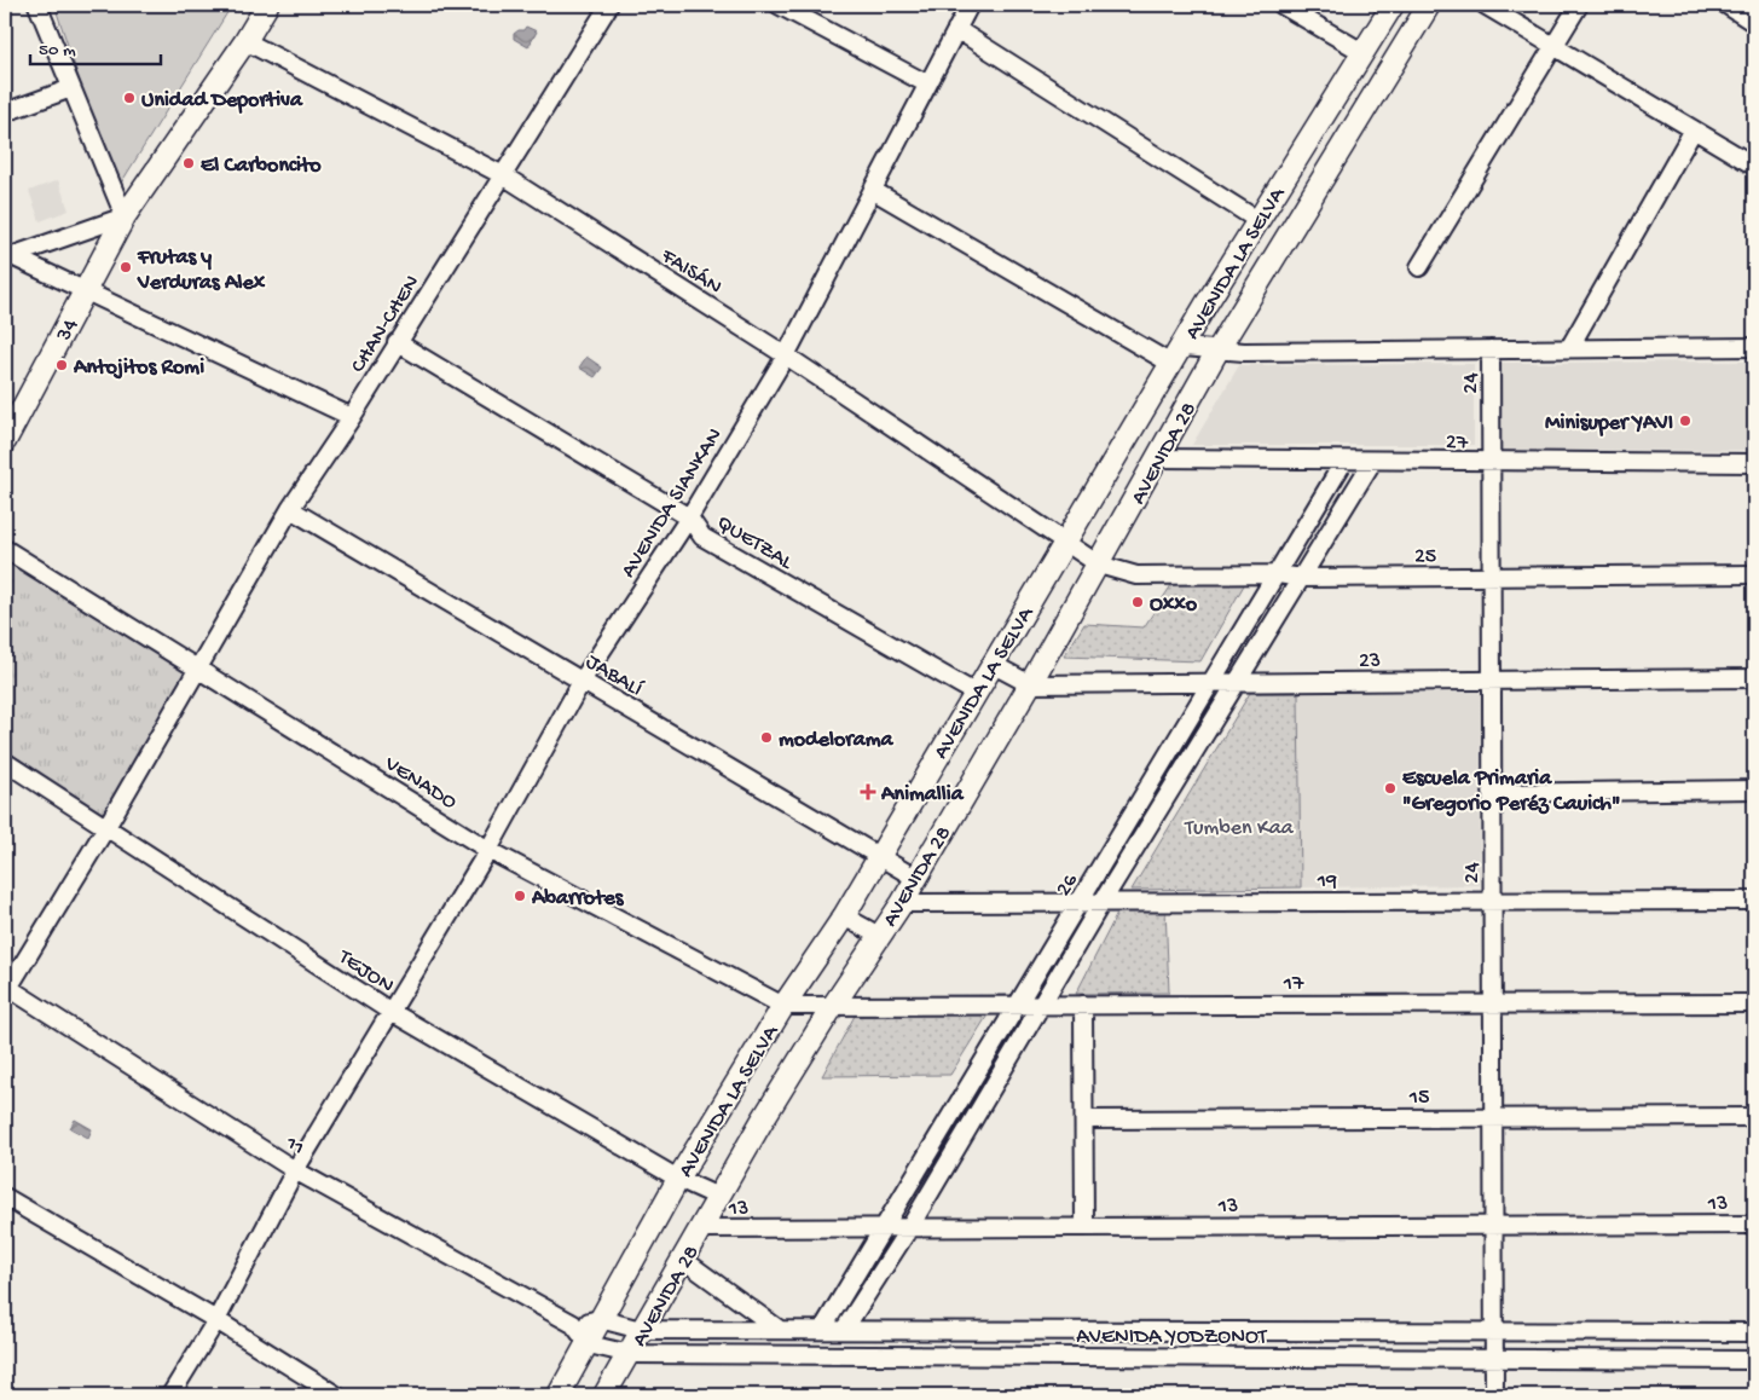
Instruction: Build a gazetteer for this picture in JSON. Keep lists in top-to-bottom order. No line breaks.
{"streets":{"street":["AVENIDA LA SELVA","FAISÁN","CHAN-CHEN","34","24","27","AVENIDA 28","AVENIDA SIANKAN","QUETZAL","25","23","JABALÍ","VENADO","19","26","TEJON","17","15","11","13","AVENIDA YODZONOT"]},"crossings":[["AVENIDA LA SELVA","FAISÁN"],["AVENIDA LA SELVA","AVENIDA 28"],["AVENIDA LA SELVA","QUETZAL"],["AVENIDA LA SELVA","23"],["AVENIDA LA SELVA","JABALÍ"],["AVENIDA LA SELVA","VENADO"],["AVENIDA LA SELVA","TEJON"],["AVENIDA LA SELVA","AVENIDA YODZONOT"],["FAISÁN","CHAN-CHEN"],["FAISÁN","34"],["FAISÁN","AVENIDA 28"],["FAISÁN","AVENIDA SIANKAN"],["FAISÁN","25"],["CHAN-CHEN","QUETZAL"],["CHAN-CHEN","JABALÍ"],["CHAN-CHEN","VENADO"],["CHAN-CHEN","TEJON"],["CHAN-CHEN","11"],["24","27"],["24","25"],["24","23"],["24","19"],["24","17"],["24","15"],["24","13"],["24","AVENIDA YODZONOT"],["27","AVENIDA 28"],["27","26"],["AVENIDA 28","25"],["AVENIDA 28","23"],["AVENIDA 28","JABALÍ"],["AVENIDA 28","VENADO"],["AVENIDA 28","19"],["AVENIDA 28","TEJON"],["AVENIDA 28","17"],["AVENIDA 28","13"],["AVENIDA 28","AVENIDA YODZONOT"],["AVENIDA SIANKAN","QUETZAL"],["AVENIDA SIANKAN","JABALÍ"],["AVENIDA SIANKAN","VENADO"],["AVENIDA SIANKAN","TEJON"],["AVENIDA SIANKAN","11"],["25","26"],["23","26"],["VENADO","17"],["19","26"],["26","17"],["26","13"],["26","AVENIDA YODZONOT"]],"parks":["Tumben Kaa"],"places":{"other":["Unidad Deportiva","El Carboncito","Frutas y Verduras Alex","Antojitos Romi","Minisuper YAVI","Oxxo","modelorama","Escuela Primaria \"Gregorio Peréz Cauich\"","Abarrotes"],"health":["Animallia"]},"scale_bar":"50 m"}
